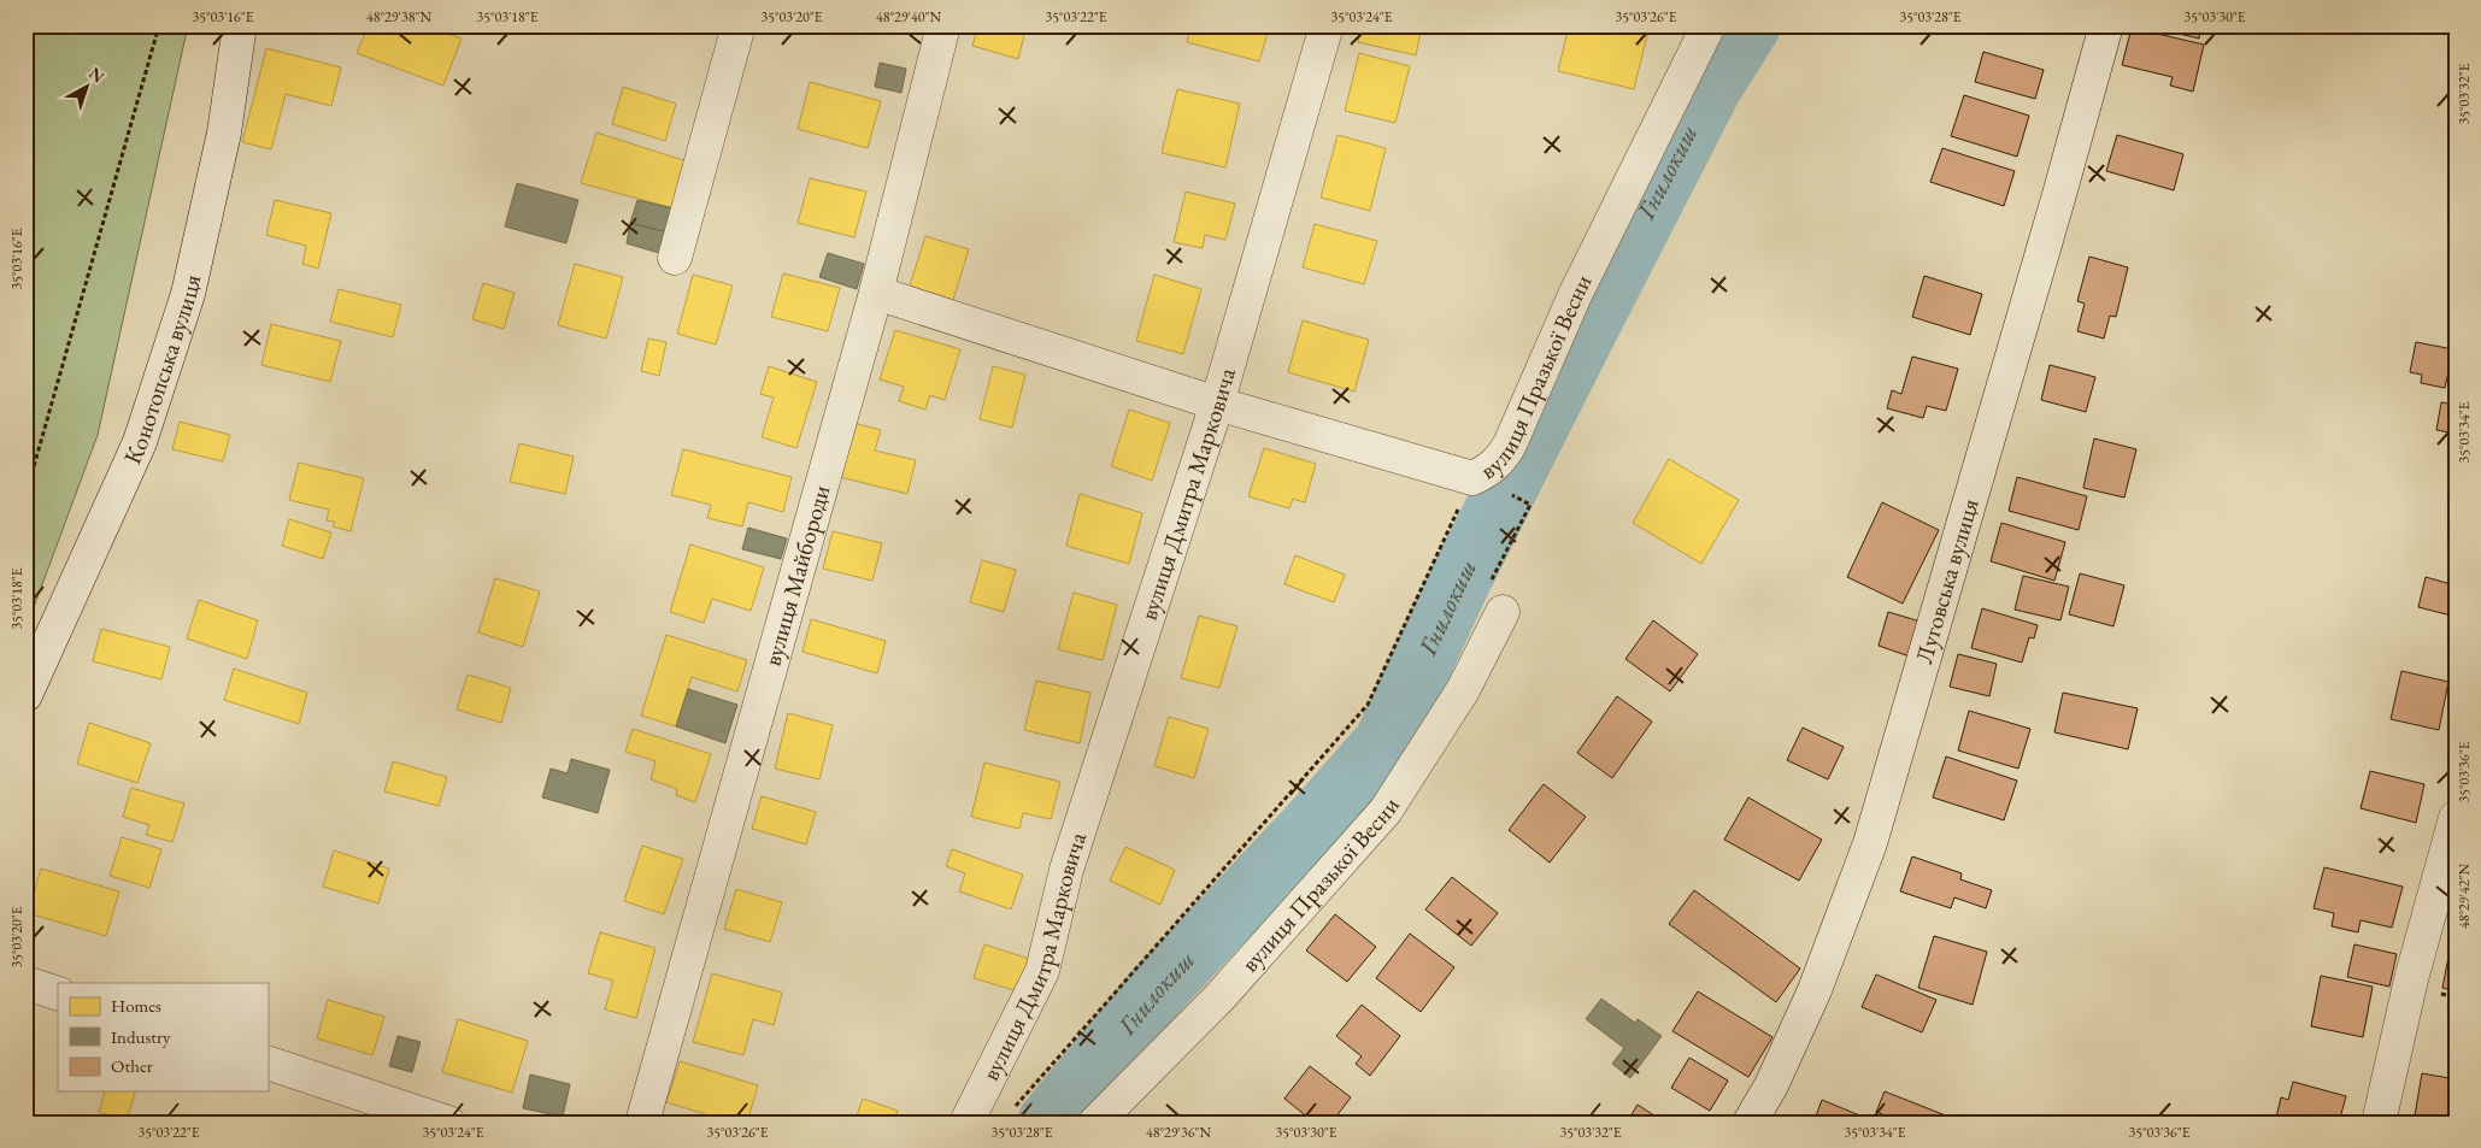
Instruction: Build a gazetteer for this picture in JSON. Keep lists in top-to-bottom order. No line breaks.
{"streets":{"street":["Конотопська вулиця","вулиця Празької Весни","вулиця Дмитра Марковича","вулиця Майбороди","Луговська вулиця"]},"crossings":[["вулиця Празької Весни","вулиця Дмитра Марковича"],["вулиця Празької Весни","вулиця Майбороди"]],"water":["Гнилокиш"],"legend":["Homes","Industry","Other"],"north":"top right","coordinates":["35°03'16\"E","48°29'38\"N","35°03'18\"E","35°03'20\"E","48°29'40\"N","35°03'22\"E","35°03'24\"E","35°03'26\"E","35°03'28\"E","35°03'30\"E","35°03'32\"E","35°03'34\"E","35°03'36\"E","48°29'42\"N","48°29'36\"N"]}
